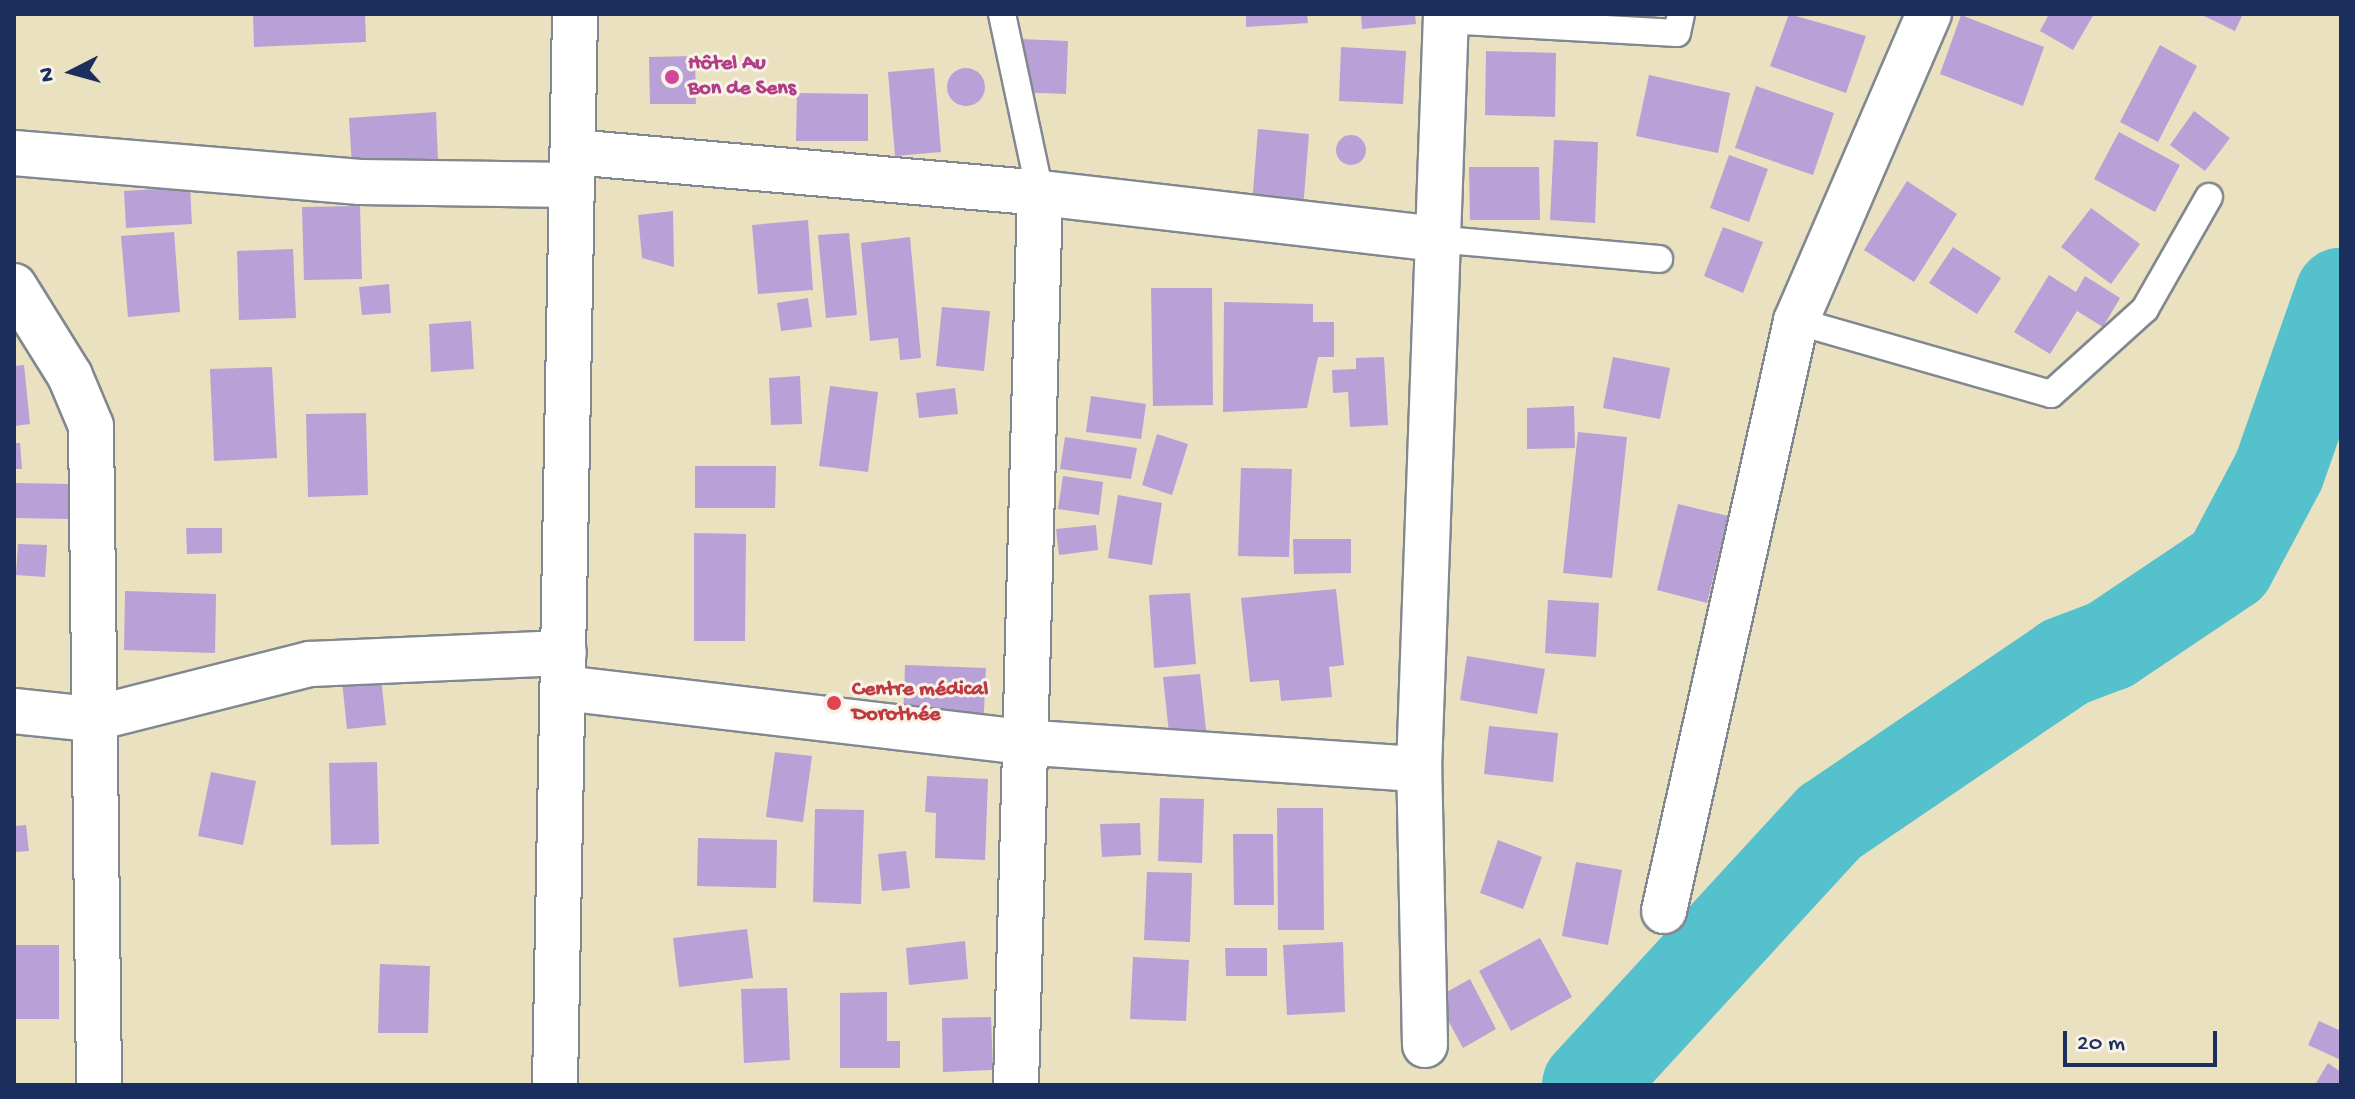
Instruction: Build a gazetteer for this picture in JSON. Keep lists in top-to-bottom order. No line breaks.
{"places":["Hôtel Au Bon de Sens","Centre médical Dorothée"],"scale_bar":"20 m","north":"left"}
